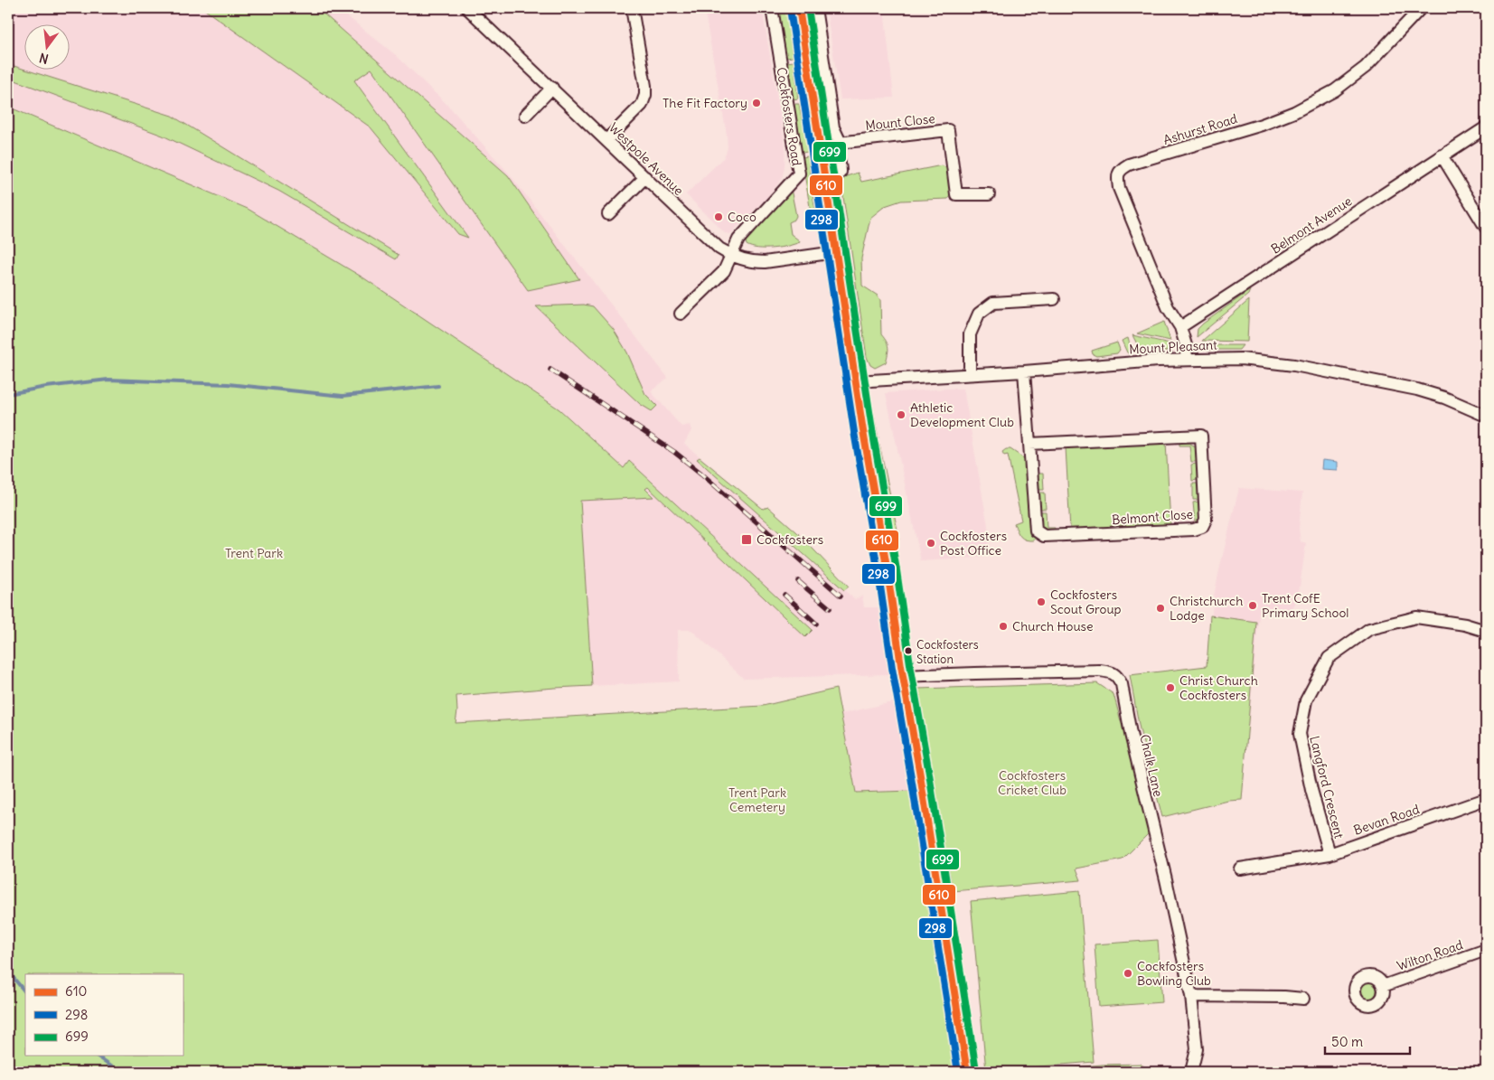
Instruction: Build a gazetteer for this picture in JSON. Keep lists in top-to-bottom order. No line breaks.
{"streets":{"street":["Cockfosters Road","Mount Close","Ashurst Road","Westpole Avenue","Belmont Avenue","Mount Pleasant","Belmont Close","Chalk Lane","Langford Crescent","Bevan Road","Wilton Road"]},"crossings":[["Cockfosters Road","Westpole Avenue"],["Ashurst Road","Belmont Avenue"],["Mount Pleasant","Belmont Close"],["Langford Crescent","Bevan Road"]],"parks":["Trent Park","Cockfosters Cricket Club","Trent Park Cemetery"],"places":{"other":["The Fit Factory","Coco","Athletic Development Club","Cockfosters Post Office","Cockfosters Scout Group","Trent CofE Primary School","Christchurch Lodge","Church House","Cockfosters Station","Christ Church Cockfosters","Cockfosters Bowling Club"],"transit":["Cockfosters"]},"lines":["transit line 610","transit line 699","transit line 298"],"legend":["610","298","699"],"scale_bar":"50 m","north":"bottom"}
